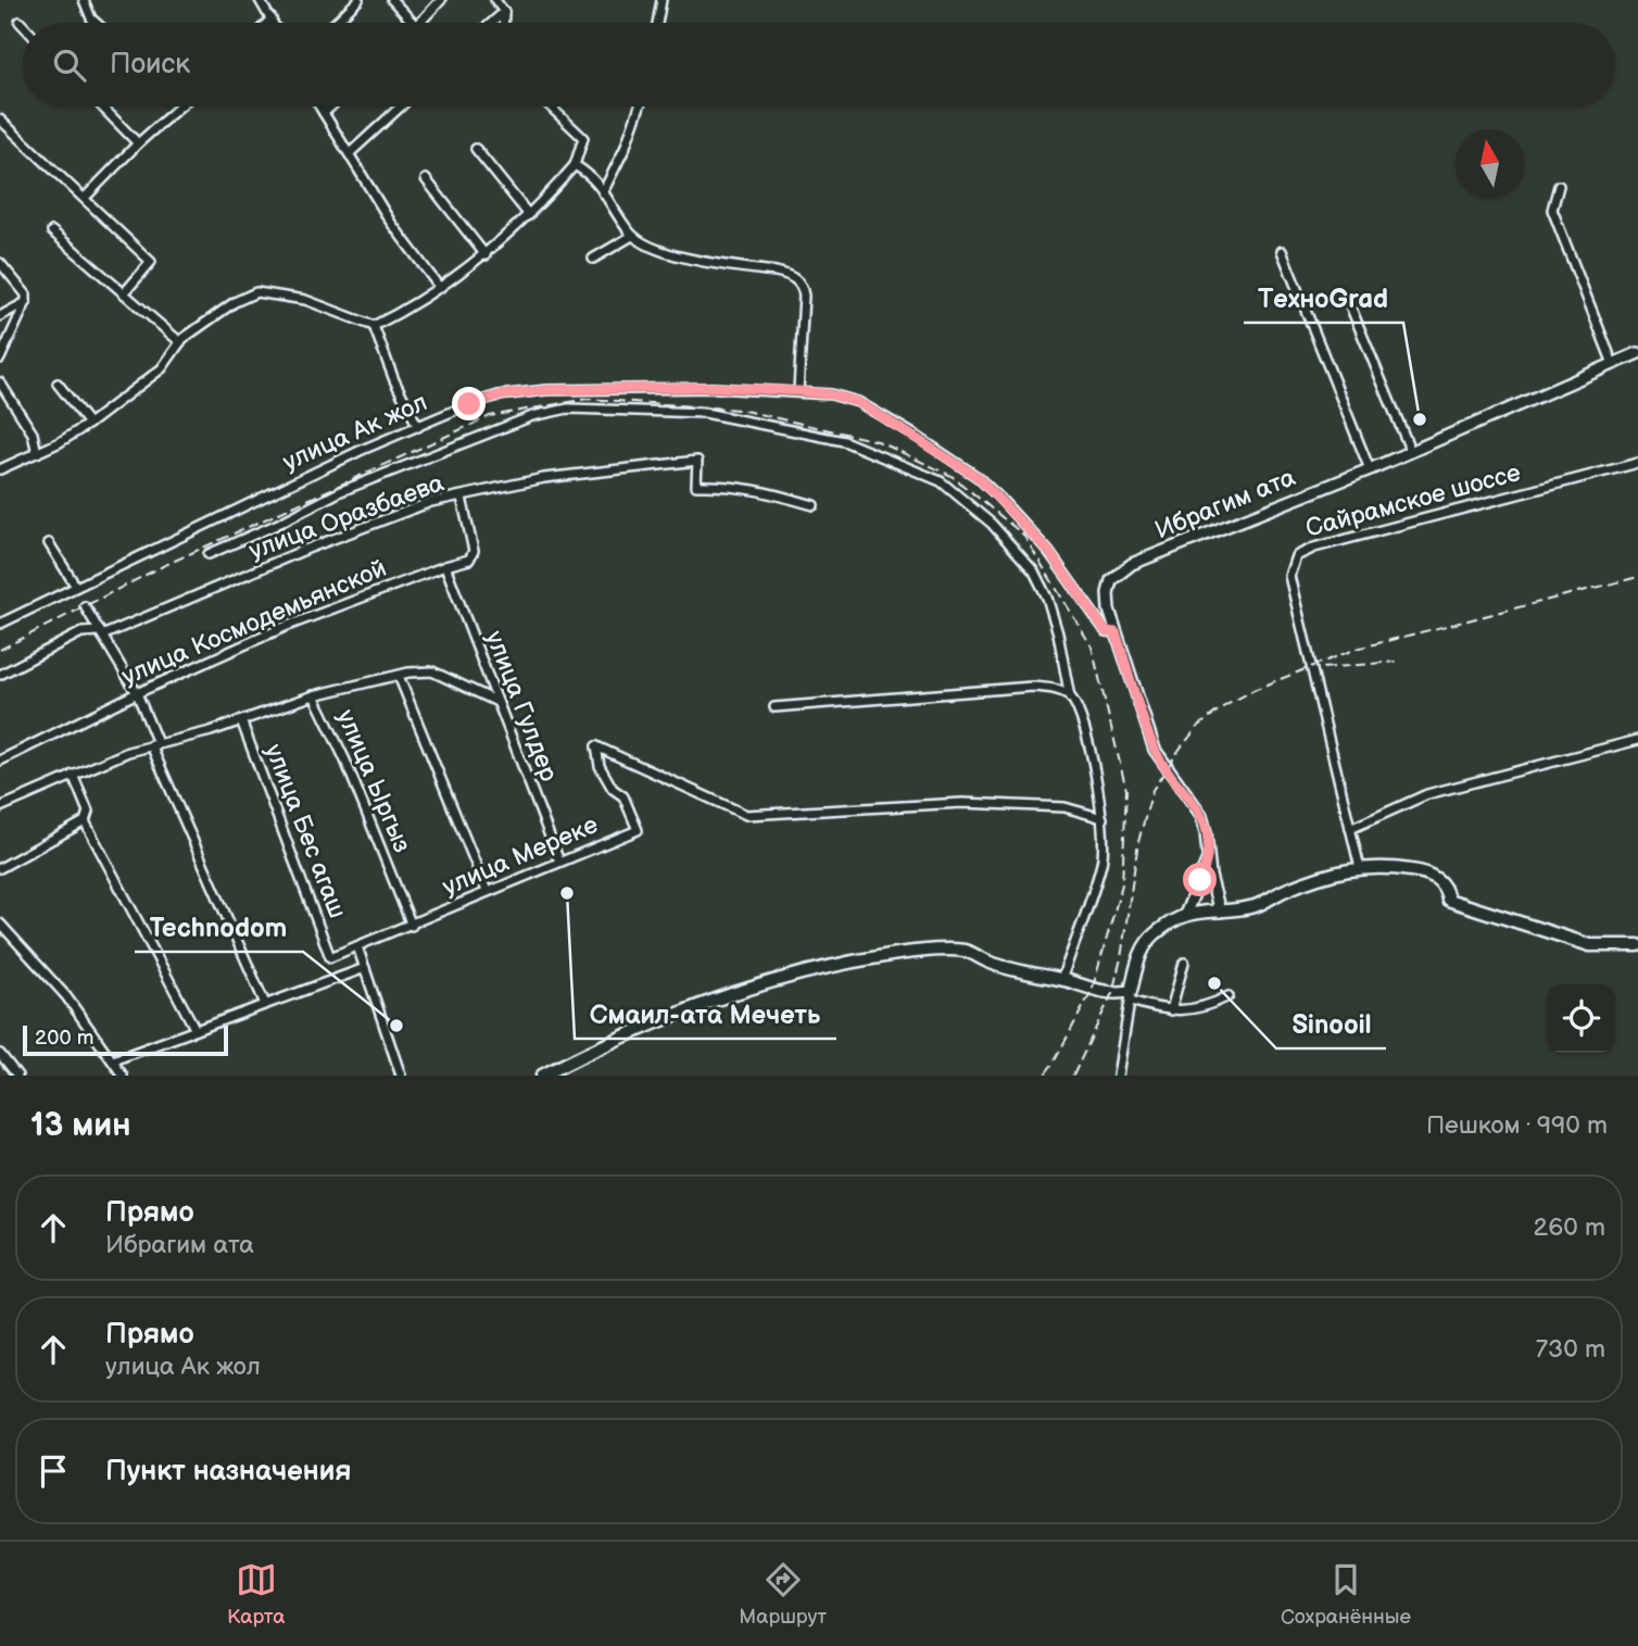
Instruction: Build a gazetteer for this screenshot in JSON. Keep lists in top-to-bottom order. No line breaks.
{"streets":{"street":["улица Ак жол","Сайрамское шоссе","Ибрагим ата","улица Оразбаева","улица Космодемьянской","улица Гулдер","улица Ыргыз","улица Бес агаш","улица Мереке"]},"crossings":[["улица Ак жол","Ибрагим ата"],["улица Оразбаева","улица Космодемьянской"],["улица Оразбаева","улица Мереке"],["улица Космодемьянской","улица Гулдер"],["улица Гулдер","улица Мереке"],["улица Ыргыз","улица Мереке"],["улица Бес агаш","улица Мереке"]],"places":["ТехноGrad","Смаил-ата Мечеть","Sinooil","Technodom"],"scale_bar":"200 m","north":"top","page":{"search":"Поиск","scale":"200 m","heading":["13 мин","Пешком · 990 m"],"list":[["Прямо","Ибрагим ата","260 m"],["Прямо","улица Ак жол","730 m"],"Пункт назначения"],"nav":["Карта","Маршрут","Сохранённые"]}}
